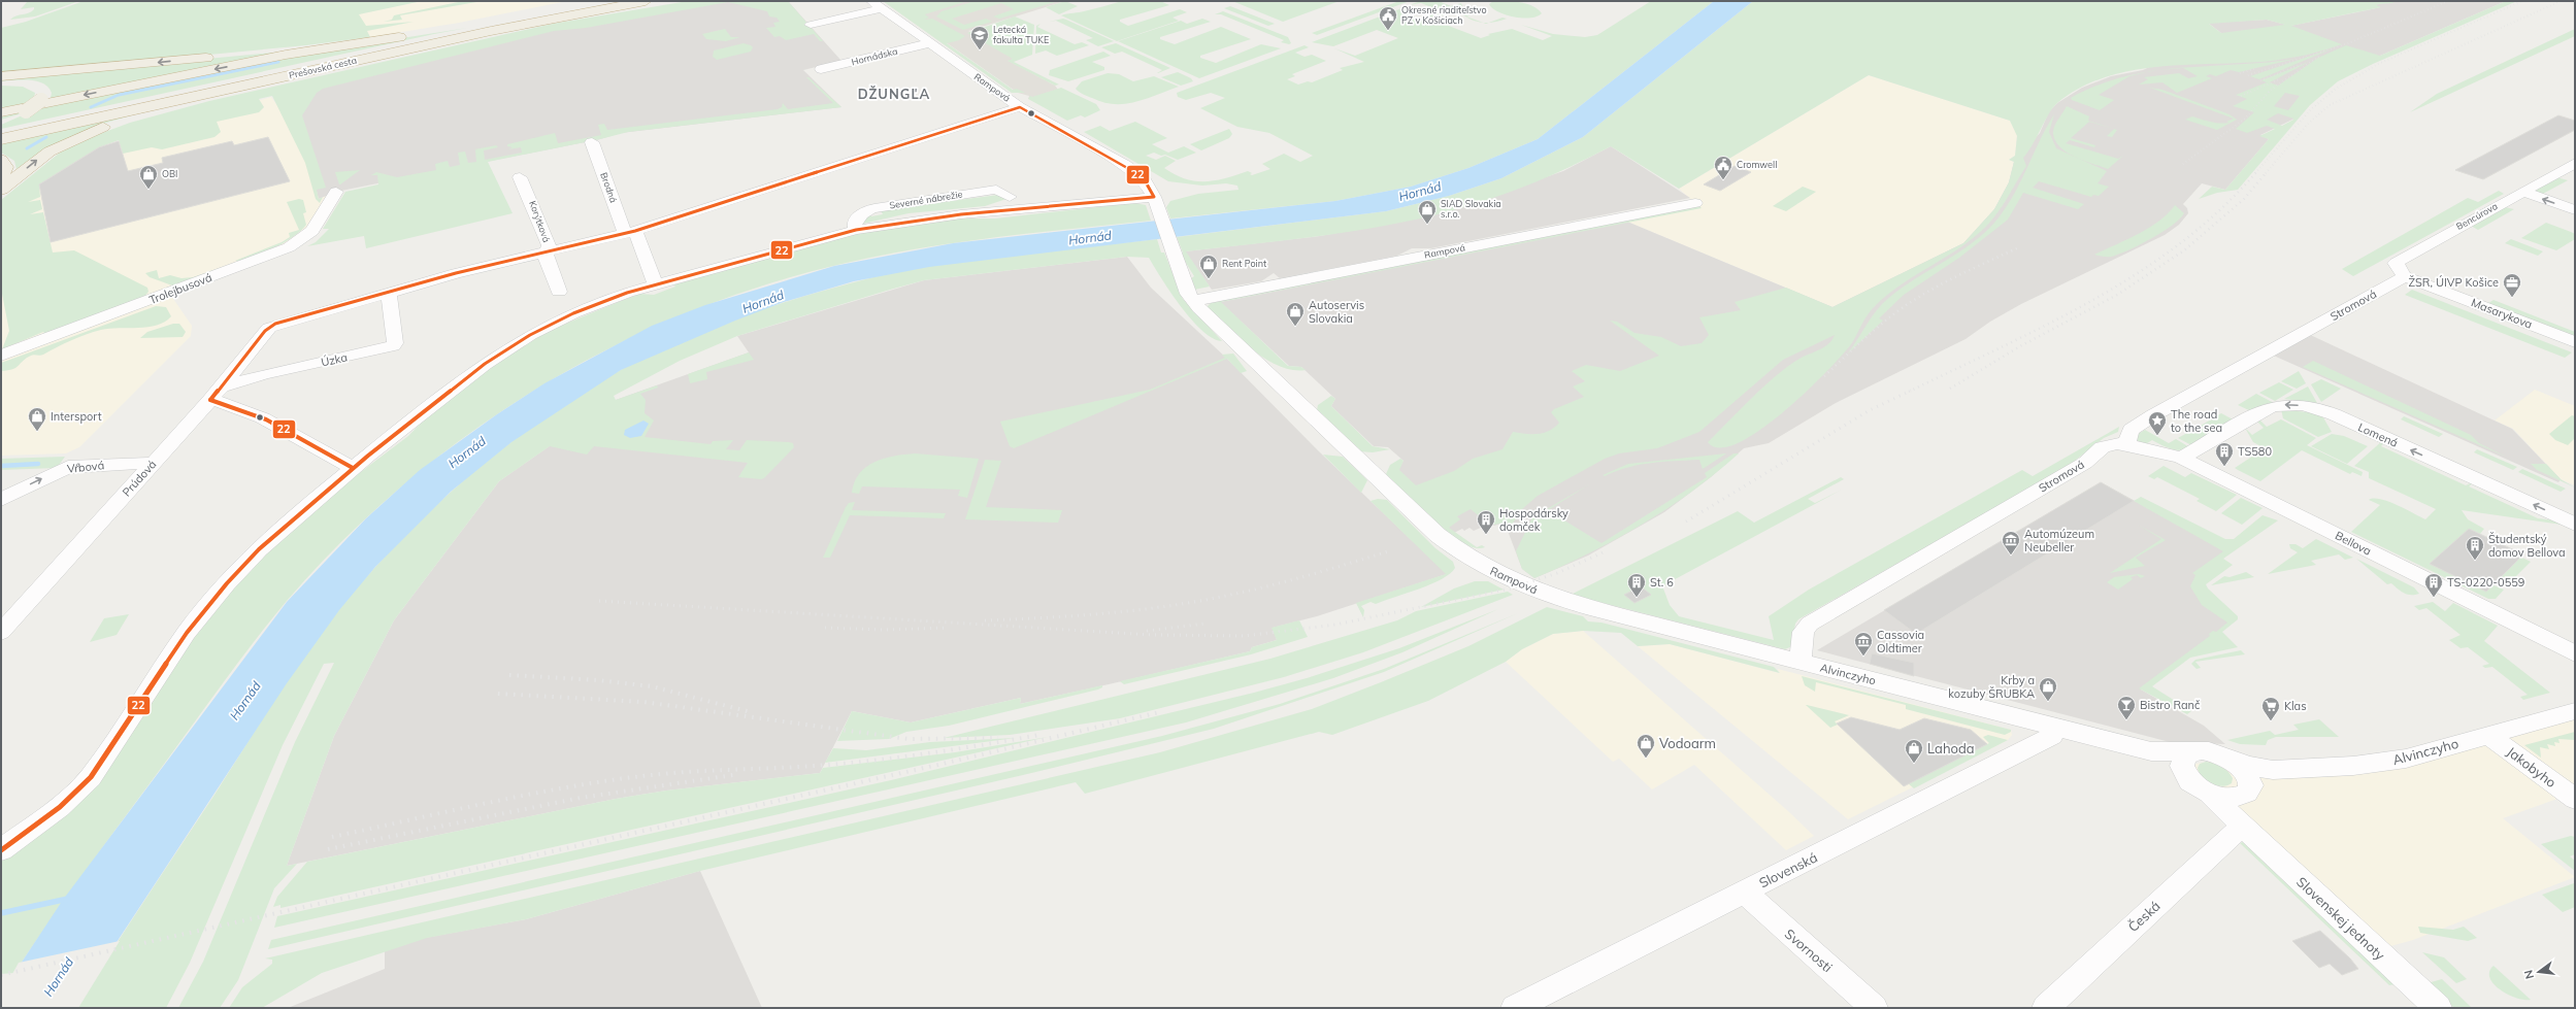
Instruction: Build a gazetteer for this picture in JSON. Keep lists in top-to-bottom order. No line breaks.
{"streets":{"highway":["Prešovská cesta"],"street":["Hornádska","Rampová","Brodná","Severné nábrežie","Bencúrova","Korýtková","Trolejbusová","Stromová","Masarykova","Úzka","Lomená","Vŕbová","Prúdová","Bellova","Alvinczyho","Jakobyho","Slovenská","Česká","Slovenskej jednoty","Svornosti"]},"crossings":[["Hornádska","Rampová"],["Rampová","Severné nábrežie"],["Rampová","Alvinczyho"],["Brodná","Severné nábrežie"],["Bencúrova","Stromová"],["Bencúrova","Masarykova"],["Stromová","Masarykova"],["Stromová","Bellova"],["Stromová","Alvinczyho"],["Úzka","Prúdová"],["Lomená","Bellova"],["Vŕbová","Prúdová"],["Alvinczyho","Jakobyho"],["Alvinczyho","Slovenská"],["Alvinczyho","Slovenskej jednoty"],["Slovenská","Svornosti"],["Česká","Slovenskej jednoty"]],"one_way":["Lomená","Vŕbová"],"districts":["DŽUNGĽA"],"water":["Hornád"],"places":{"public building":["Okresné riaditeľstvo PZ v Košiciach","Cromwell"],"school or university":["Letecká fakulta TUKE"],"shop":["OBI","SIAD Slovakia s.r.o.","Rent Point","Autoservis Slovakia","Intersport","Krby a kozuby ŠRUBKA","Vodoarm","Lahoda"],"office":["ŽSR, ÚIVP Košice"],"place":["The road to the sea"],"building":["TS580","Hospodársky domček","Študentský domov Bellova","St. 6","TS-0220-0559"],"museum":["Automúzeum Neubeller","Cassovia Oldtimer"],"bar":["Bistro Ranč"],"supermarket":["Klas"]},"lines":["transit line 22"],"north":"left"}
